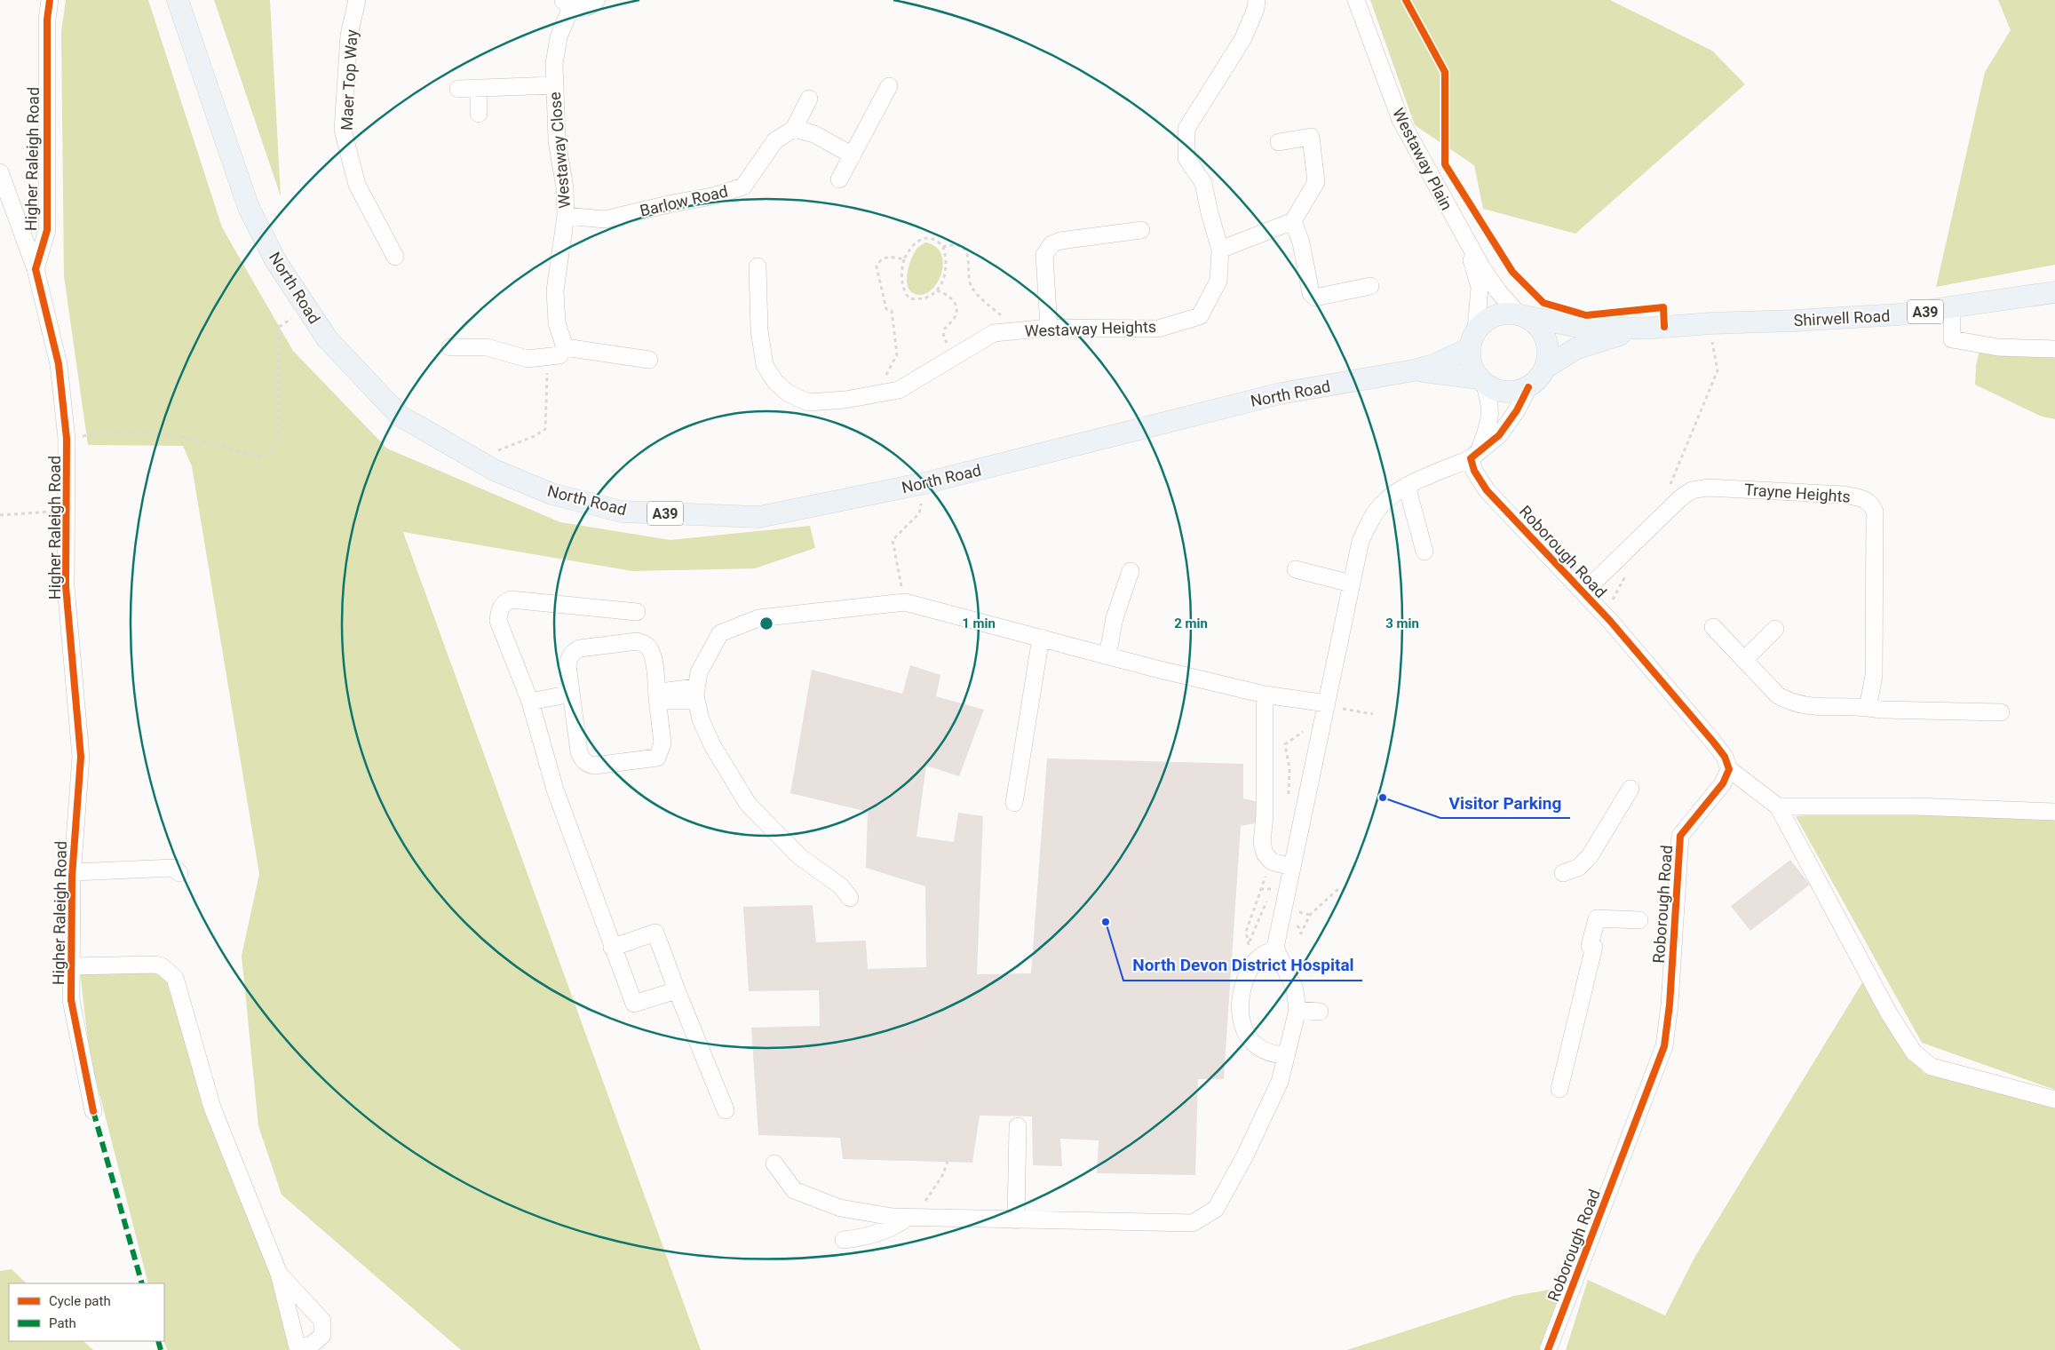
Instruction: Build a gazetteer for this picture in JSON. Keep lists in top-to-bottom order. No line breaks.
{"streets":{"main road":["North Road","A39","Shirwell Road"],"street":["Maer Top Way","Westaway Close","Higher Raleigh Road","Westaway Plain","Barlow Road","Westaway Heights","Trayne Heights","Roborough Road"]},"crossings":[["Westaway Close","Barlow Road"],["Westaway Plain","North Road"],["Westaway Plain","Shirwell Road"],["North Road","Shirwell Road"],["Trayne Heights","Roborough Road"]],"places":["Visitor Parking","North Devon District Hospital"],"legend":["Cycle path","Path"],"rings":["1 min","2 min","3 min"]}
